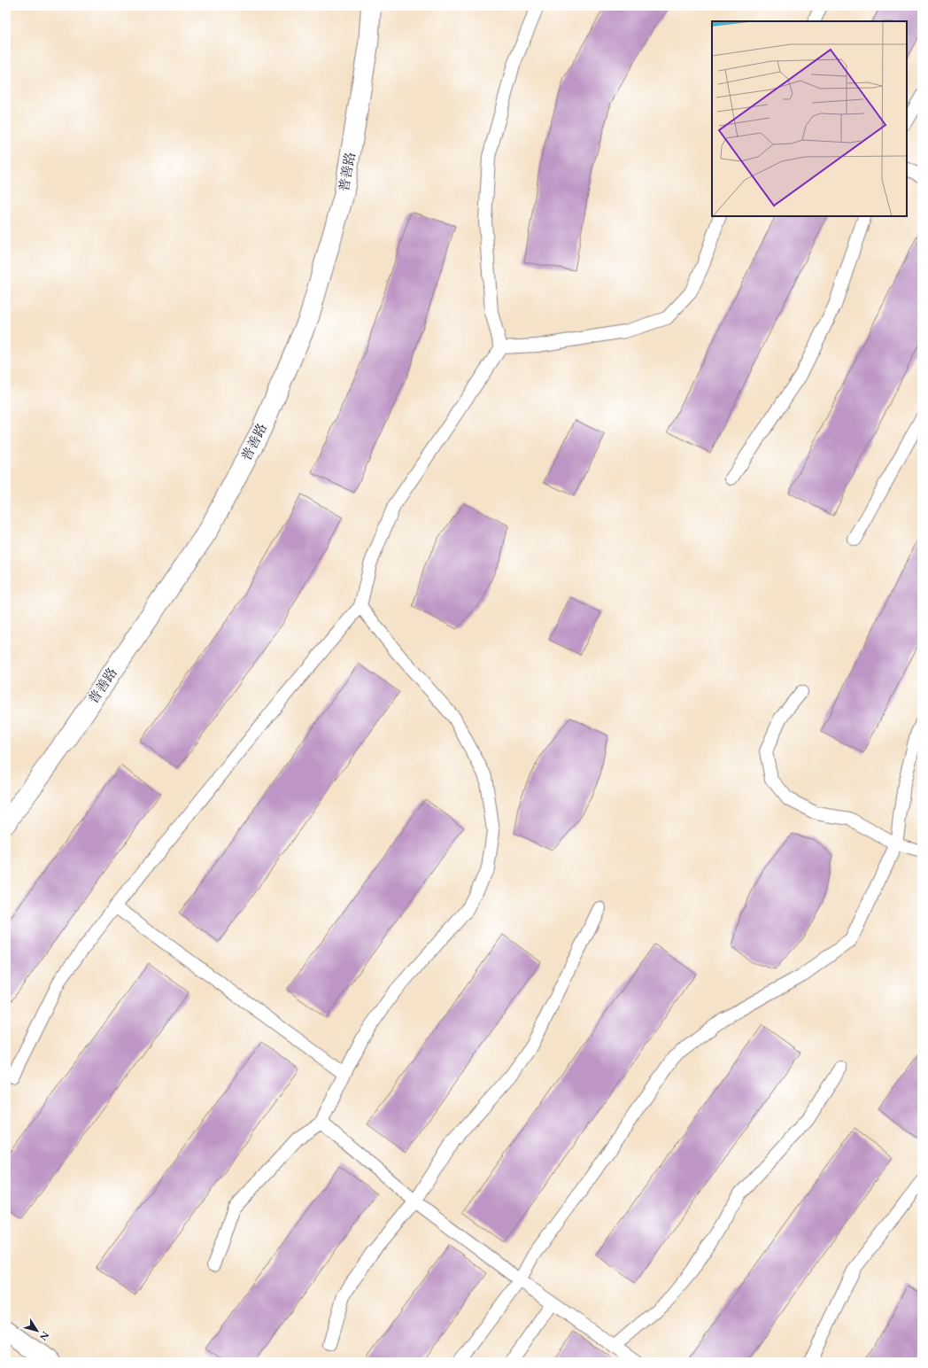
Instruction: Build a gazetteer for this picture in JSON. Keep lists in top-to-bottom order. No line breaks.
{"streets":{"street":["普善路"]},"north":"bottom right"}
